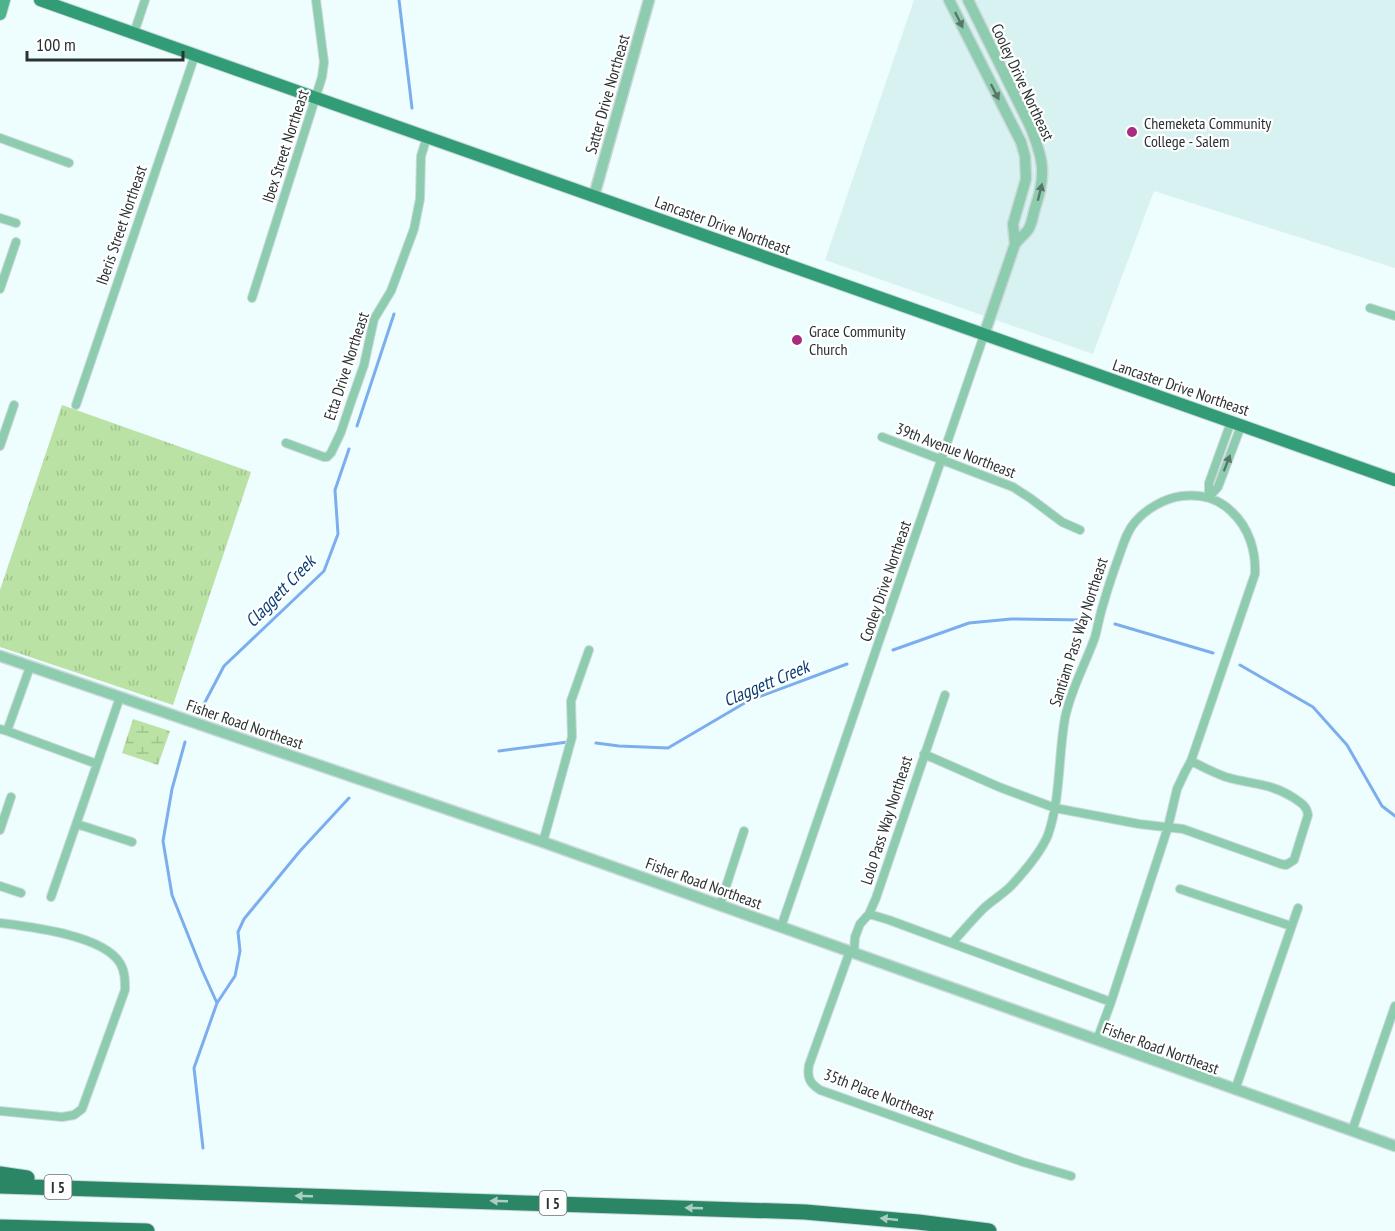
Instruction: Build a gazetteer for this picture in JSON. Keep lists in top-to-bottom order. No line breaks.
{"streets":{"highway":["I 5"],"main road":["Lancaster Drive Northeast"],"street":["Cooley Drive Northeast","Satter Drive Northeast","Ibex Street Northeast","Iberis Street Northeast","Etta Drive Northeast","39th Avenue Northeast","Santiam Pass Way Northeast","Fisher Road Northeast","Lolo Pass Way Northeast","35th Place Northeast"]},"crossings":[["Cooley Drive Northeast","Lancaster Drive Northeast"],["Cooley Drive Northeast","39th Avenue Northeast"],["Cooley Drive Northeast","Fisher Road Northeast"],["Satter Drive Northeast","Lancaster Drive Northeast"],["Ibex Street Northeast","Lancaster Drive Northeast"],["Iberis Street Northeast","Lancaster Drive Northeast"],["Lancaster Drive Northeast","Etta Drive Northeast"],["Fisher Road Northeast","Lolo Pass Way Northeast"],["Fisher Road Northeast","35th Place Northeast"],["Lolo Pass Way Northeast","35th Place Northeast"]],"water":["Claggett Creek"],"places":["Chemeketa Community College - Salem","Grace Community Church"],"scale_bar":"100 m"}
